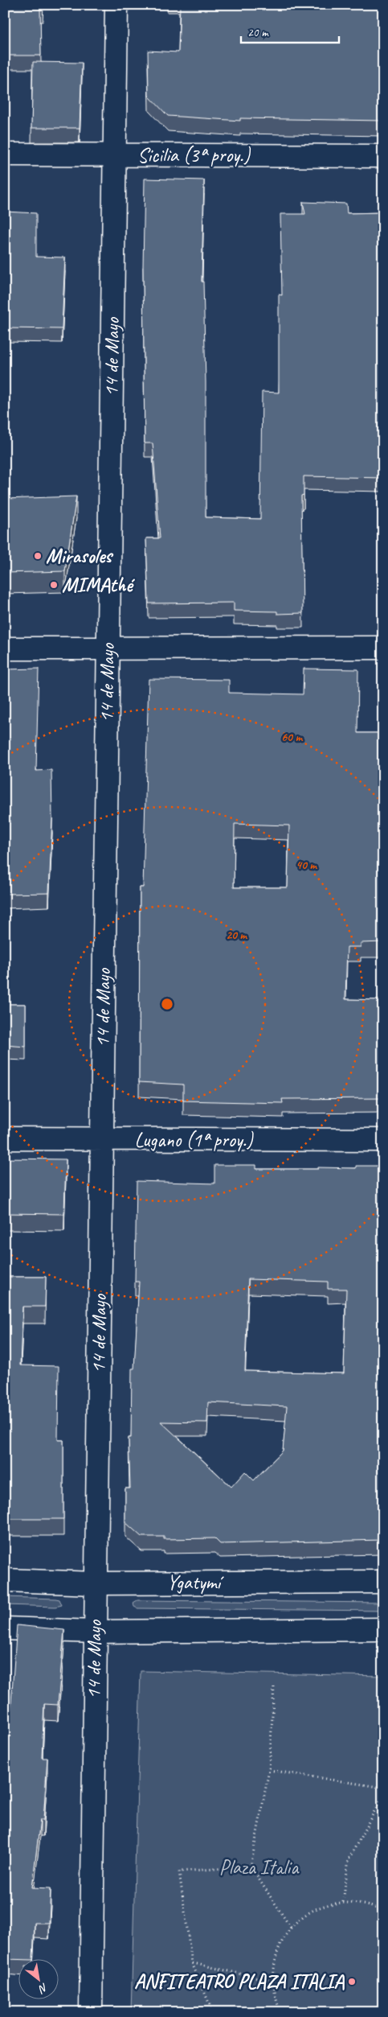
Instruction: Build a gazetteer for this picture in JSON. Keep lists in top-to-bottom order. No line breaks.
{"streets":{"street":["Sicilia (3ª proy.)","14 de Mayo","Lugano (1ª proy.)","Ygatymí"]},"crossings":[["Sicilia (3ª proy.)","14 de Mayo"],["14 de Mayo","Lugano (1ª proy.)"],["14 de Mayo","Ygatymí"]],"parks":["Plaza Italia"],"places":["Mirasoles","MIMAthé","ANFITEATRO PLAZA ITALIA"],"scale_bar":"20 m","north":"bottom right","rings":["60 m","40 m","20 m"]}
